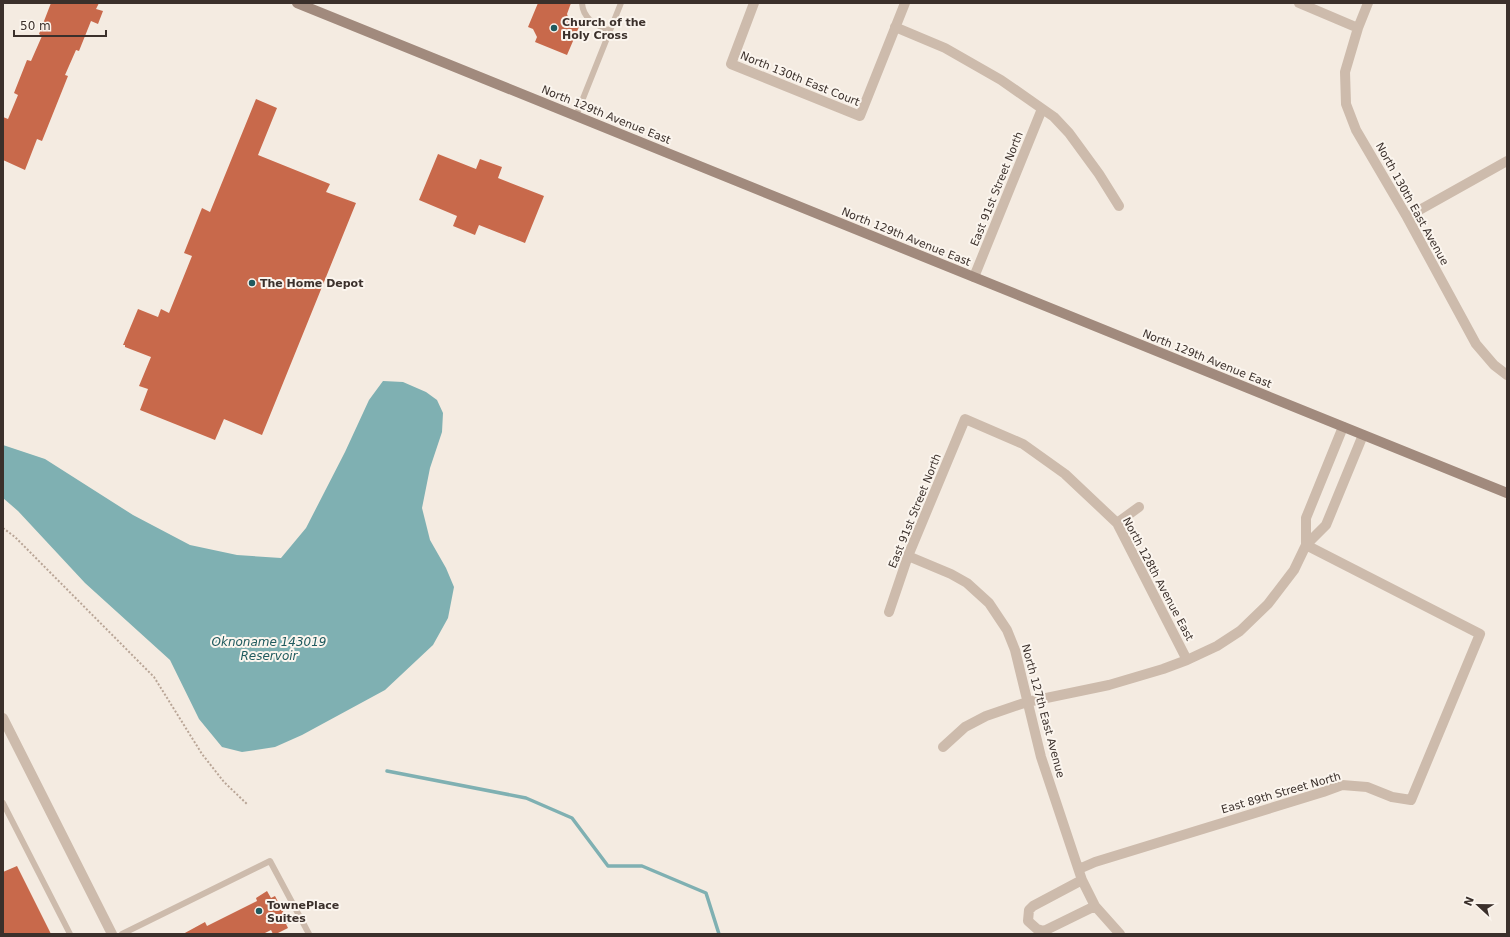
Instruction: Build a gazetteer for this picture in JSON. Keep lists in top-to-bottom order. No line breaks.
{"streets":{"main road":["North 129th Avenue East"],"street":["North 130th East Court","East 91st Street North","North 130th East Avenue","North 128th Avenue East","North 127th East Avenue","East 89th Street North"]},"crossings":[["North 129th Avenue East","East 91st Street North"],["East 91st Street North","North 128th Avenue East"],["East 91st Street North","North 127th East Avenue"],["North 127th East Avenue","East 89th Street North"]],"water":["Oknoname 143019 Reservoir"],"places":["Church of the Holy Cross","The Home Depot","TownePlace Suites"],"scale_bar":"50 m","north":"left"}
